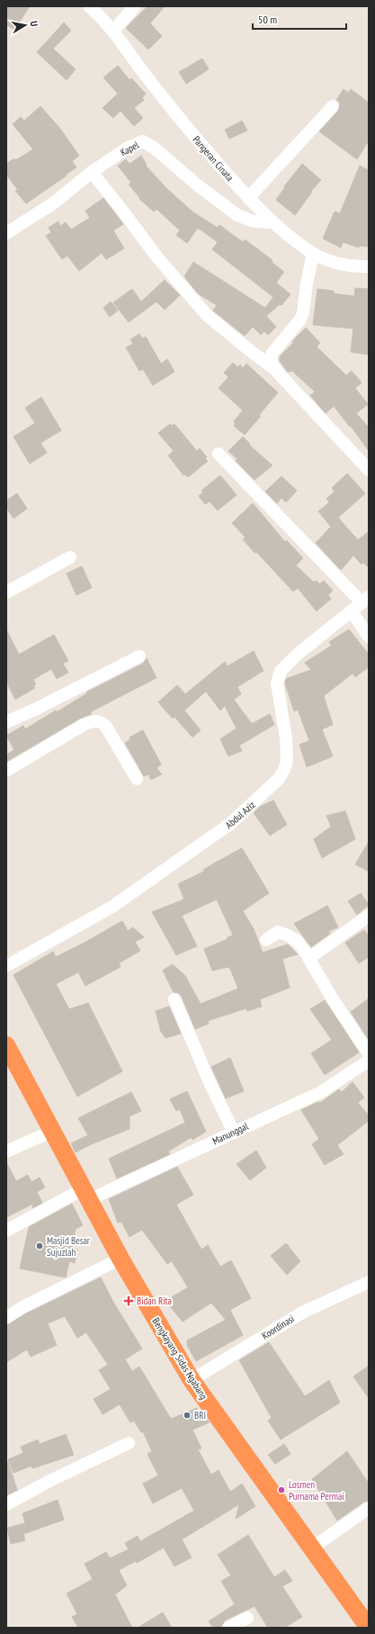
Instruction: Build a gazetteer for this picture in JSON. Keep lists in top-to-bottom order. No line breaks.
{"streets":{"highway":["Bengkayang Sidas Ngabang"],"street":["Kapel","Pangeran Cinata","Abdul Aziz","Manunggal","Koordinasi"]},"crossings":[["Kapel","Pangeran Cinata"],["Manunggal","Bengkayang Sidas Ngabang"],["Koordinasi","Bengkayang Sidas Ngabang"]],"places":{"other":["Masjid Besar Sujuzlah","BRI","Losmen Purnama Permai"],"health":["Bidan Rita"]},"scale_bar":"50 m","north":"right"}
